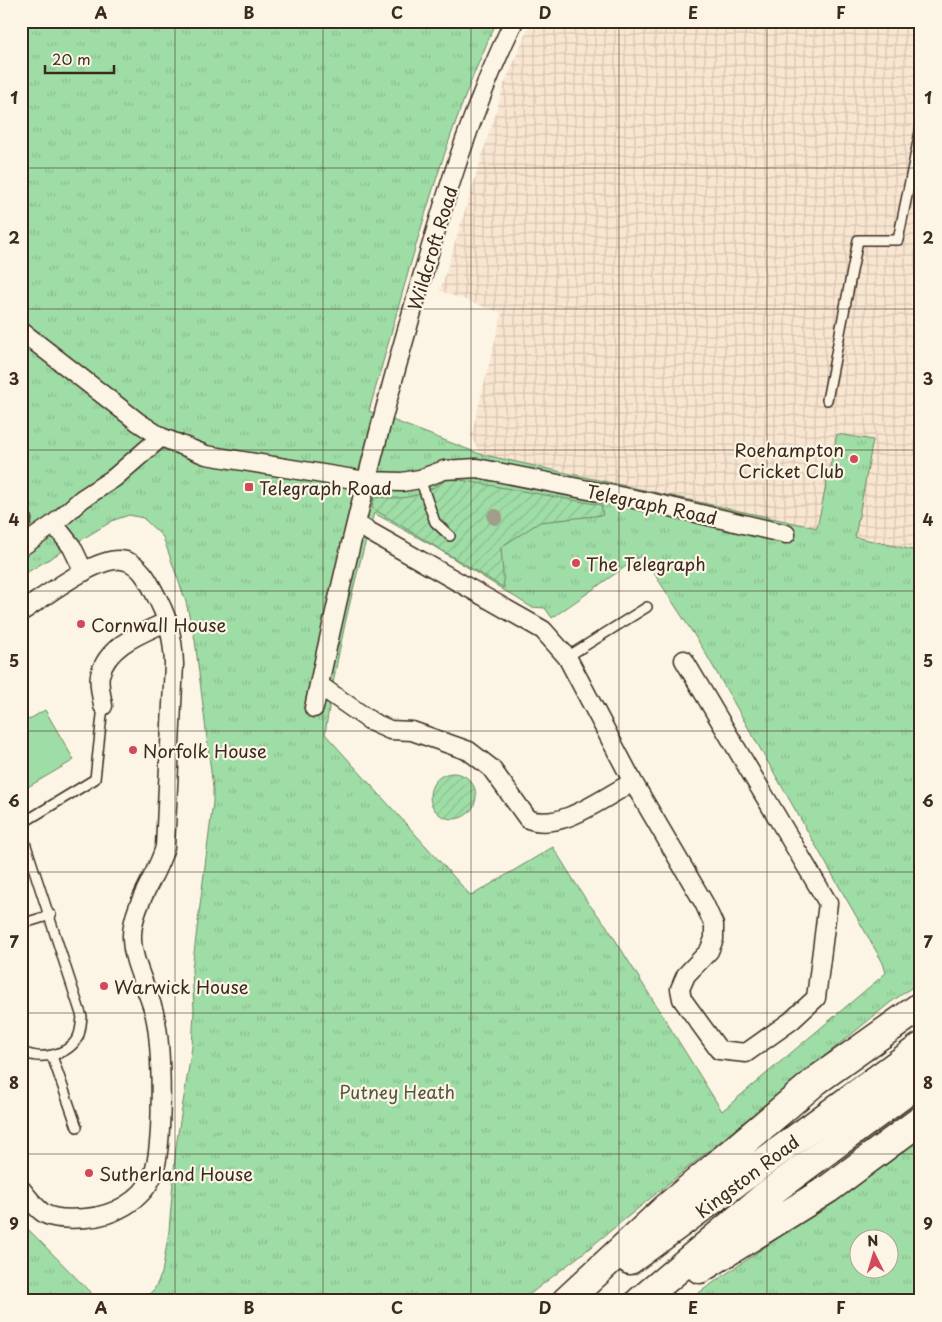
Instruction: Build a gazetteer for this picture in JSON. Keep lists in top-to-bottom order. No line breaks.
{"streets":{"highway":["Kingston Road"],"street":["Wildcroft Road","Telegraph Road"]},"crossings":[["Wildcroft Road","Telegraph Road"]],"parks":["Putney Heath"],"places":{"other":["Roehampton Cricket Club","The Telegraph","Cornwall House","Norfolk House","Warwick House","Sutherland House"],"transit":["Telegraph Road"]},"scale_bar":"20 m","north":"top","grid":{"columns":["A","B","C","D","E","F"],"rows":["1","2","3","4","5","6","7","8","9"]}}
